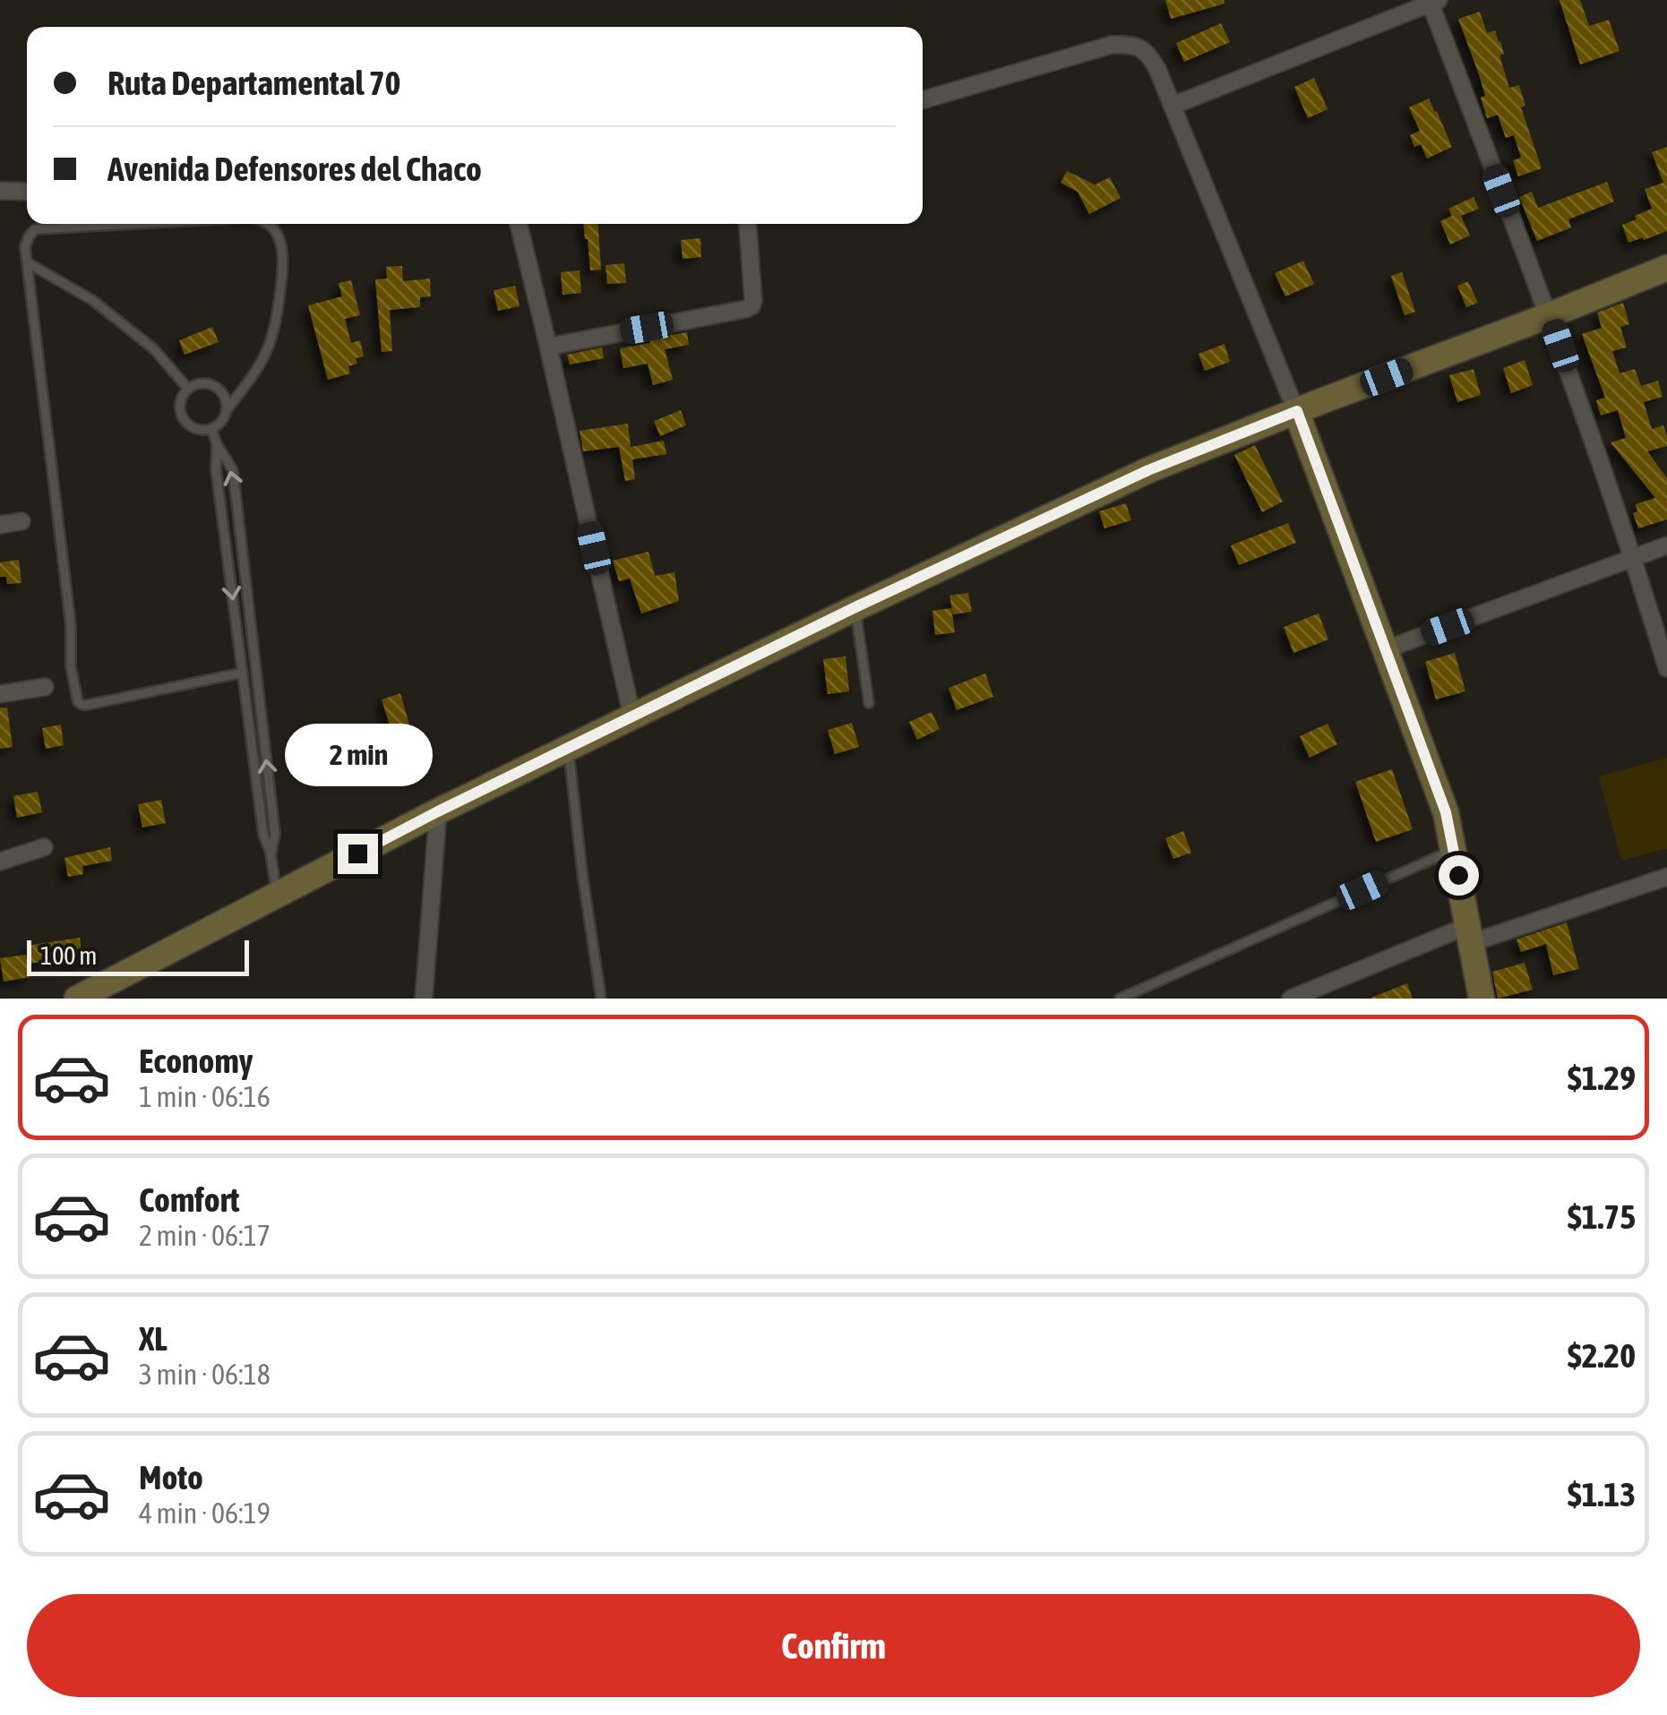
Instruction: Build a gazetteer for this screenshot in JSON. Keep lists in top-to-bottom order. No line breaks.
{"scale_bar":"100 m","page":{"banner":["Ruta Departamental 70","Avenida Defensores del Chaco"],"bubble":"2 min","scale":"100 m","list":[{"name":"Economy","note":"1 min · 06:16","value":"$1.29"},{"name":"Comfort","note":"2 min · 06:17","value":"$1.75"},{"name":"XL","note":"3 min · 06:18","value":"$2.20"},{"name":"Moto","note":"4 min · 06:19","value":"$1.13"}],"buttons":"Confirm"}}
